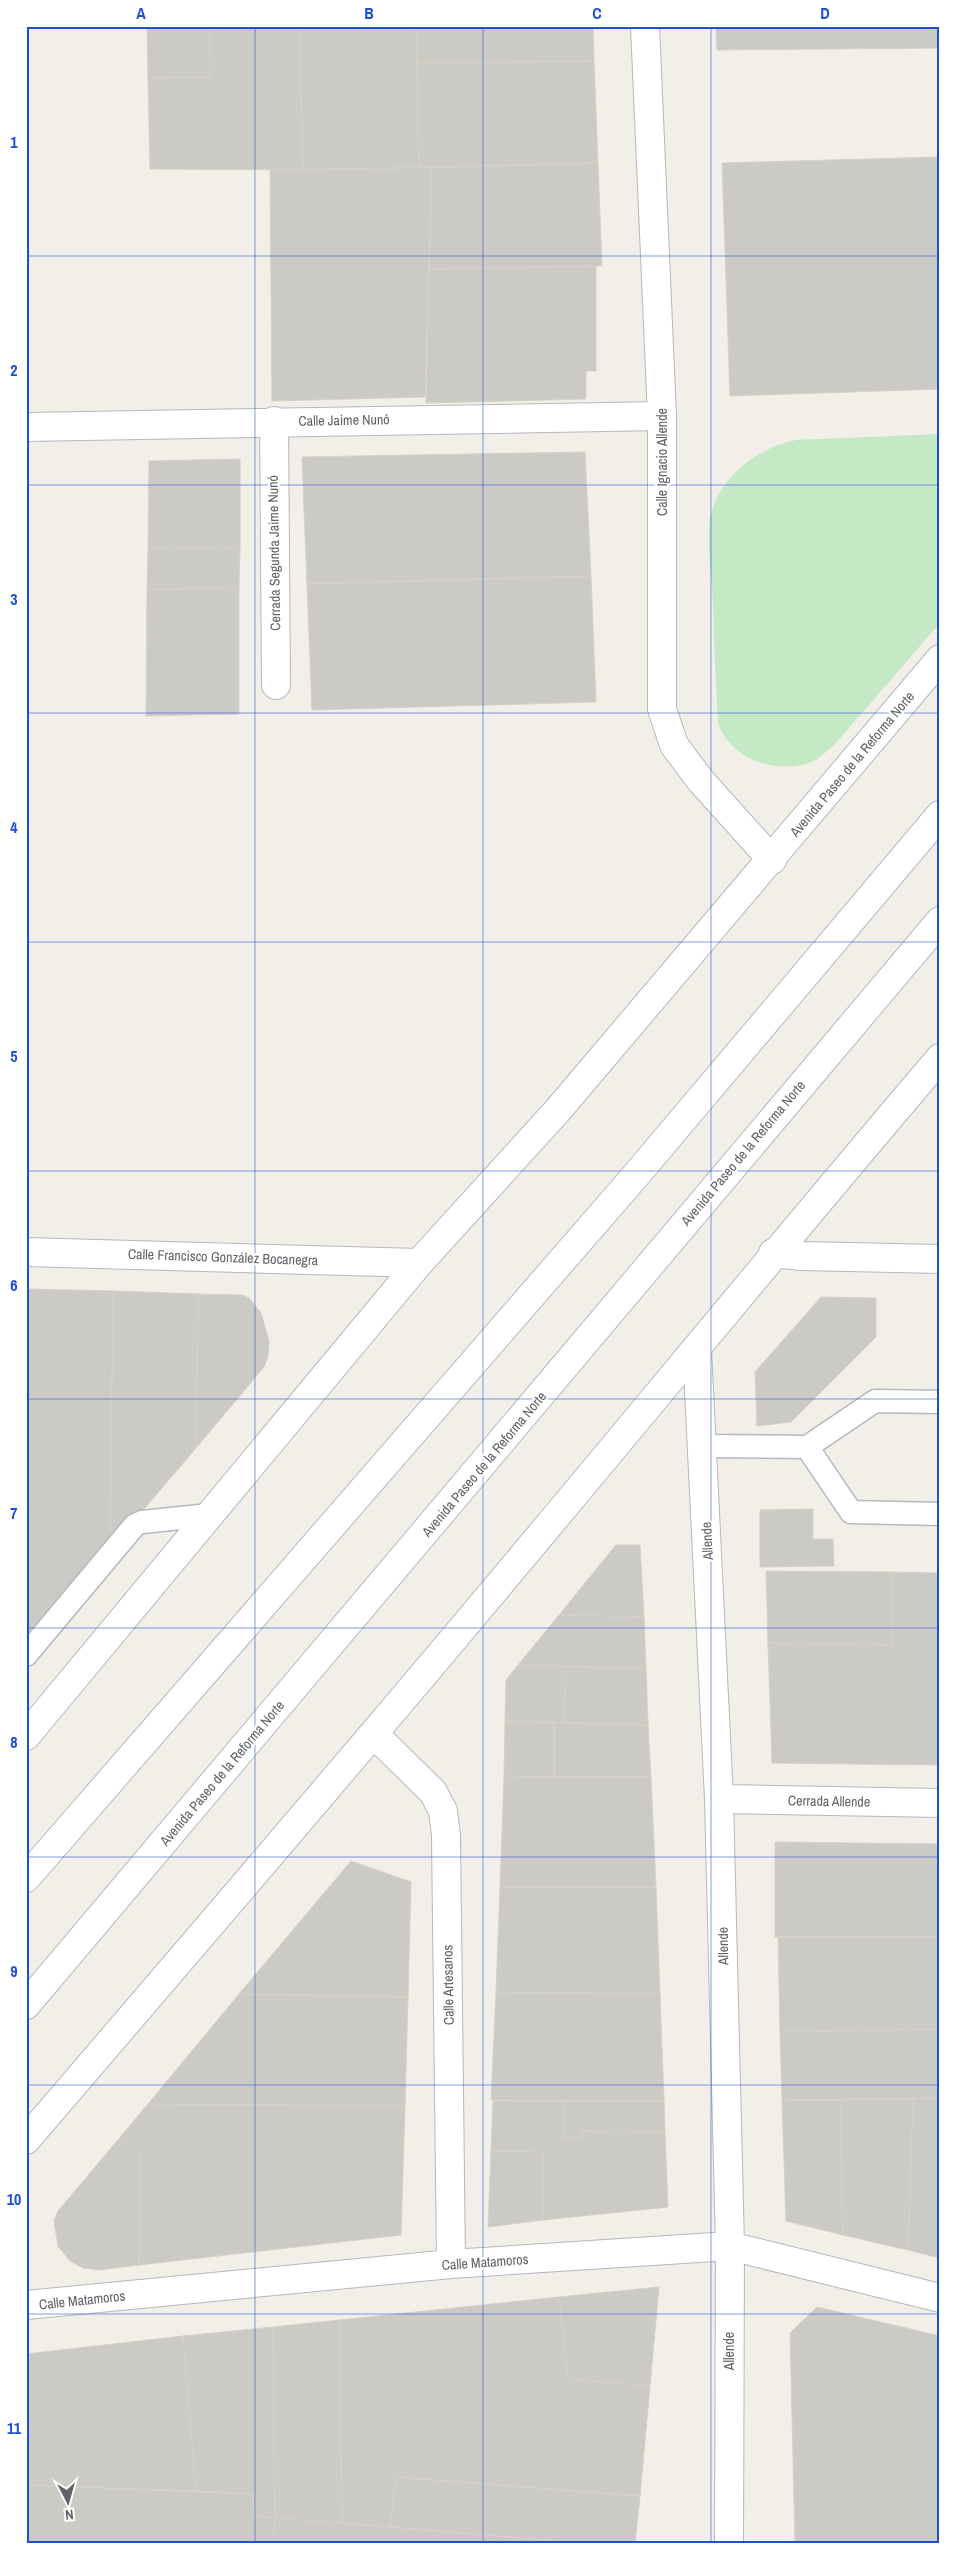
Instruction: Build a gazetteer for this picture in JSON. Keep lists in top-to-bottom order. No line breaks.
{"streets":{"street":["Calle Jaime Nunó","Calle Ignacio Allende","Cerrada Segunda Jaime Nunó","Avenida Paseo de la Reforma Norte","Calle Francisco González Bocanegra","Allende","Cerrada Allende","Calle Artesanos","Calle Matamoros"]},"crossings":[["Calle Jaime Nunó","Calle Ignacio Allende"],["Calle Jaime Nunó","Cerrada Segunda Jaime Nunó"],["Calle Ignacio Allende","Avenida Paseo de la Reforma Norte"],["Avenida Paseo de la Reforma Norte","Calle Francisco González Bocanegra"],["Allende","Cerrada Allende"],["Allende","Calle Matamoros"],["Calle Artesanos","Calle Matamoros"]],"north":"bottom","grid":{"columns":["A","B","C","D"],"rows":["1","2","3","4","5","6","7","8","9","10","11"]}}
